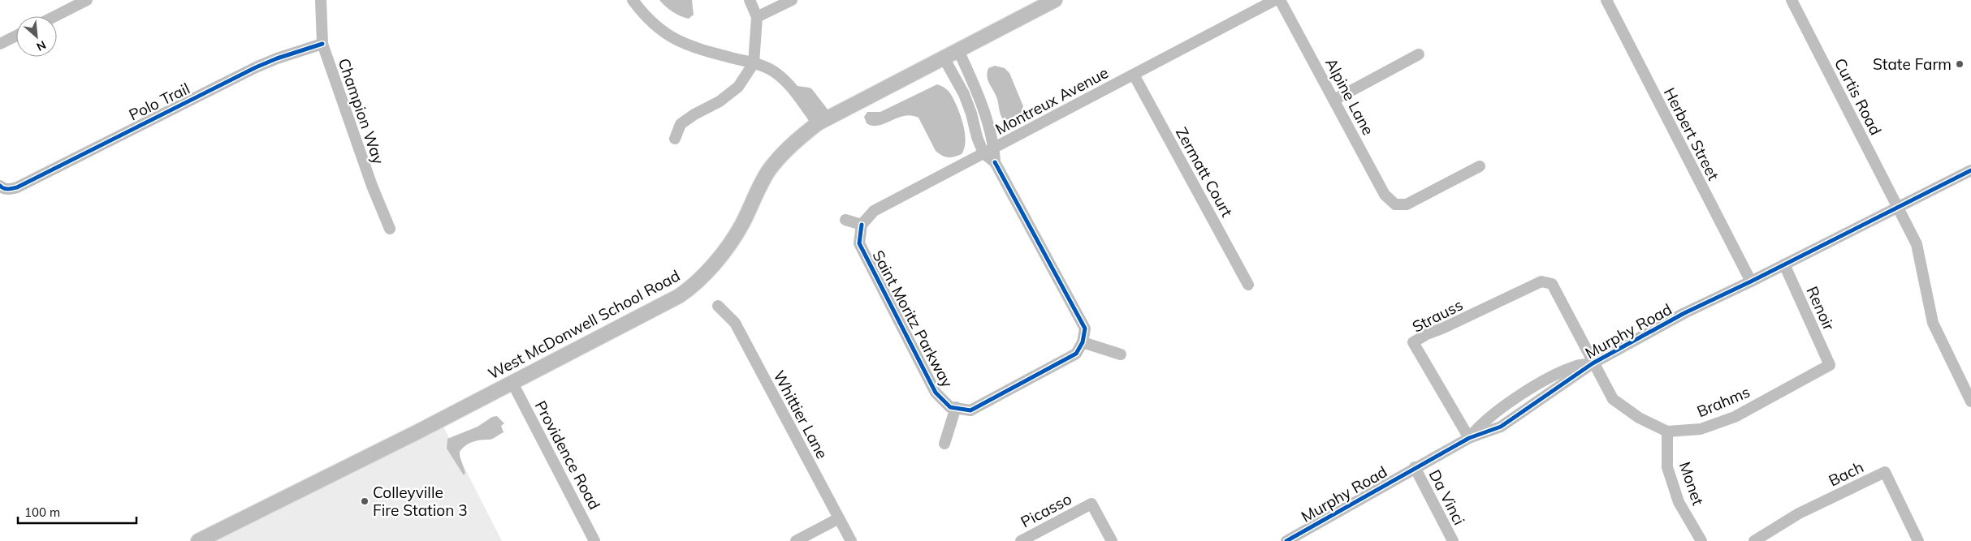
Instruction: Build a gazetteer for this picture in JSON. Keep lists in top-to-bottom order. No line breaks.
{"streets":{"main road":["West McDonwell School Road"],"street":["Alpine Lane","Curtis Road","Montreux Avenue","Polo Trail","Champion Way","Herbert Street","Zermatt Court","Renoir","Strauss","Saint Moritz Parkway","Murphy Road","Brahms","Whittier Lane","Providence Road","Bach","Monet","Da Vinci","Picasso"]},"crossings":[["Curtis Road","Murphy Road"],["Montreux Avenue","Zermatt Court"],["Montreux Avenue","Saint Moritz Parkway"],["Polo Trail","Champion Way"],["Herbert Street","Murphy Road"],["Renoir","Murphy Road"],["Renoir","Brahms"],["Strauss","Murphy Road"],["Strauss","Brahms"],["West McDonwell School Road","Providence Road"],["Murphy Road","Brahms"],["Murphy Road","Da Vinci"],["Brahms","Monet"]],"places":["State Farm","Colleyville Fire Station 3"],"scale_bar":"100 m","north":"bottom right"}
